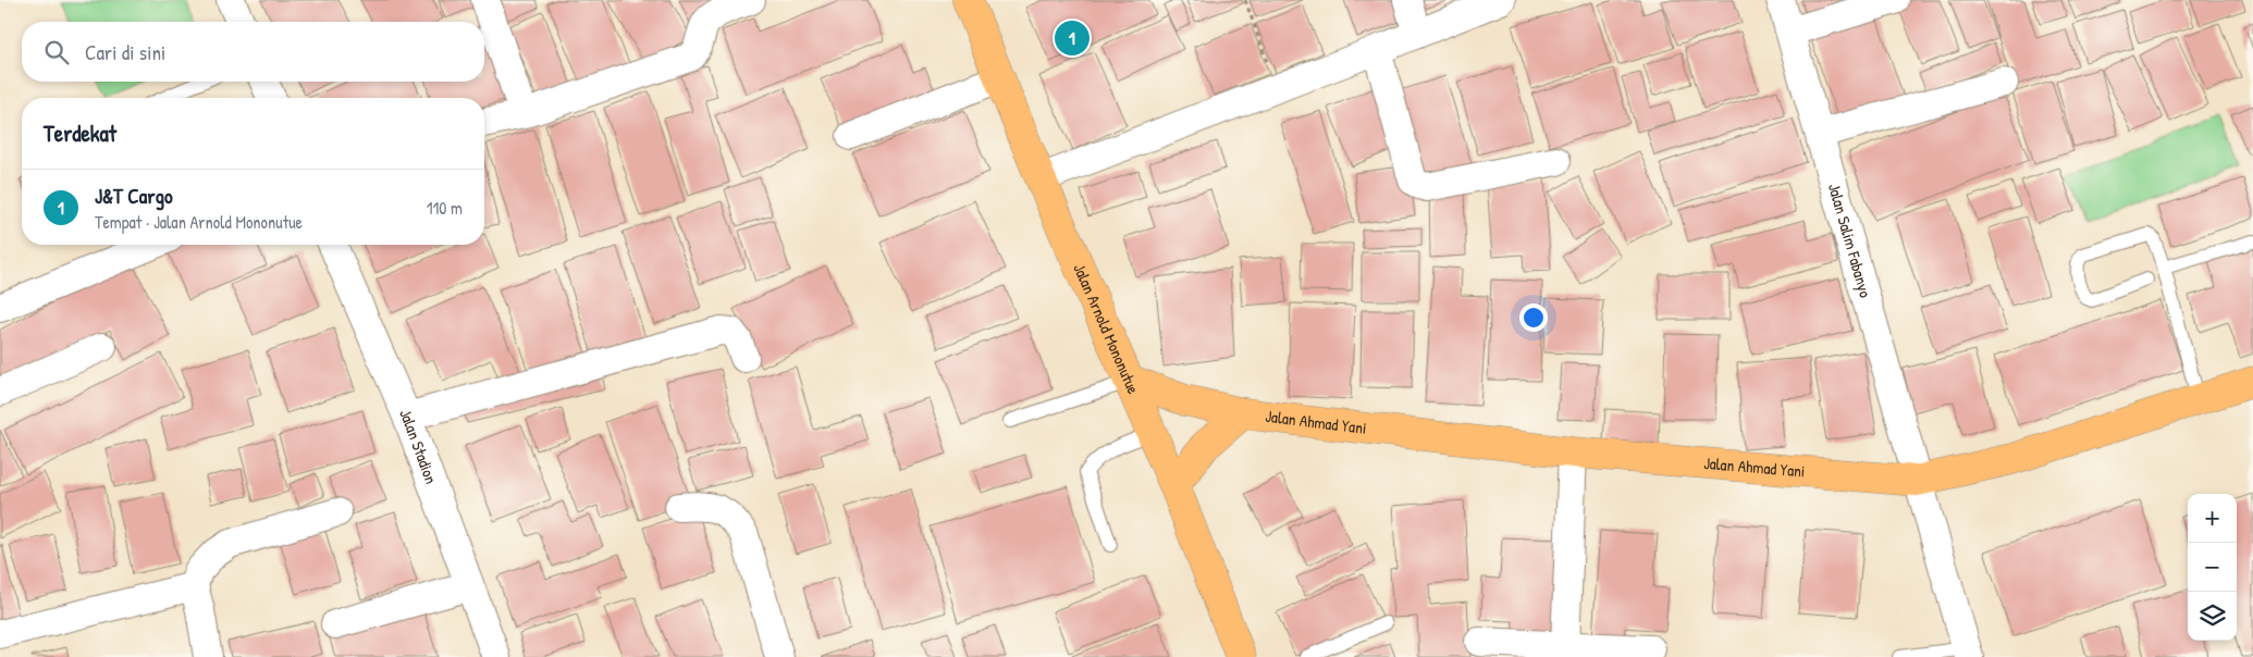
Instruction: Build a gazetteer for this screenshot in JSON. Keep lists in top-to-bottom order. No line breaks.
{"streets":{"highway":["Jalan Arnold Mononutue","Jalan Ahmad Yani"],"street":["Jalan Salim Fabanyo","Jalan Stadion"]},"crossings":[["Jalan Salim Fabanyo","Jalan Ahmad Yani"],["Jalan Arnold Mononutue","Jalan Ahmad Yani"]],"page":{"pins":"1","search":"Cari di sini","heading":"Terdekat","list":[{"mark":"1","name":"J&T Cargo","note":"Tempat · Jalan Arnold Mononutue","value":"110 m"}],"map_buttons":["+","−"]}}
